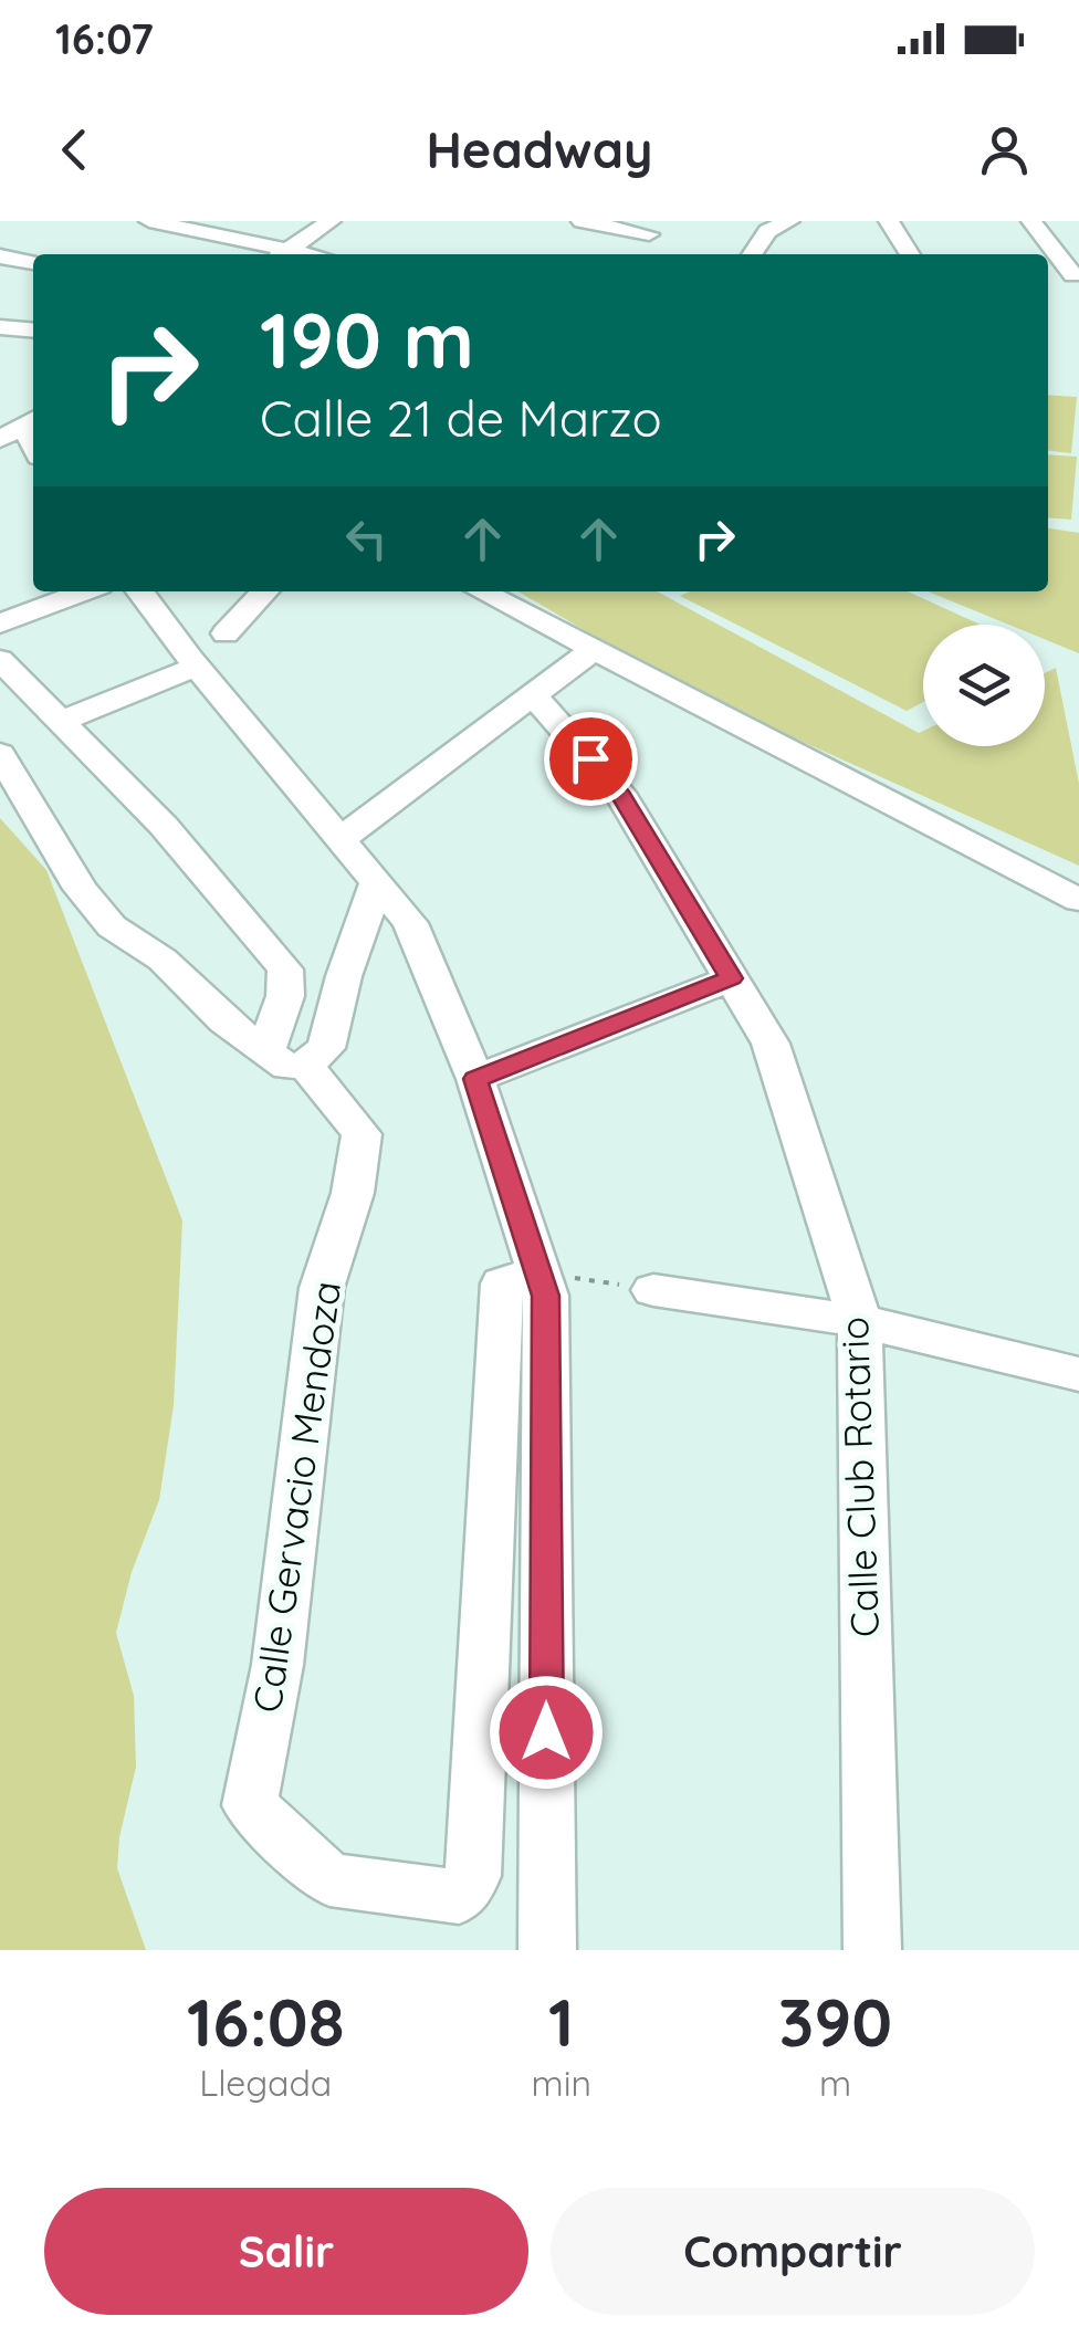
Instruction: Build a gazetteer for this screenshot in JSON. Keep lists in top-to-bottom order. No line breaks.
{"streets":{"street":["Calle Club Rotario","Calle Gervacio Mendoza"]},"page":{"status":"16:07","header":"Headway","turn":["190 m","Calle 21 de Marzo"],"eta":["16:08","Llegada","1","min","390","m"],"buttons":["Salir","Compartir"]}}
